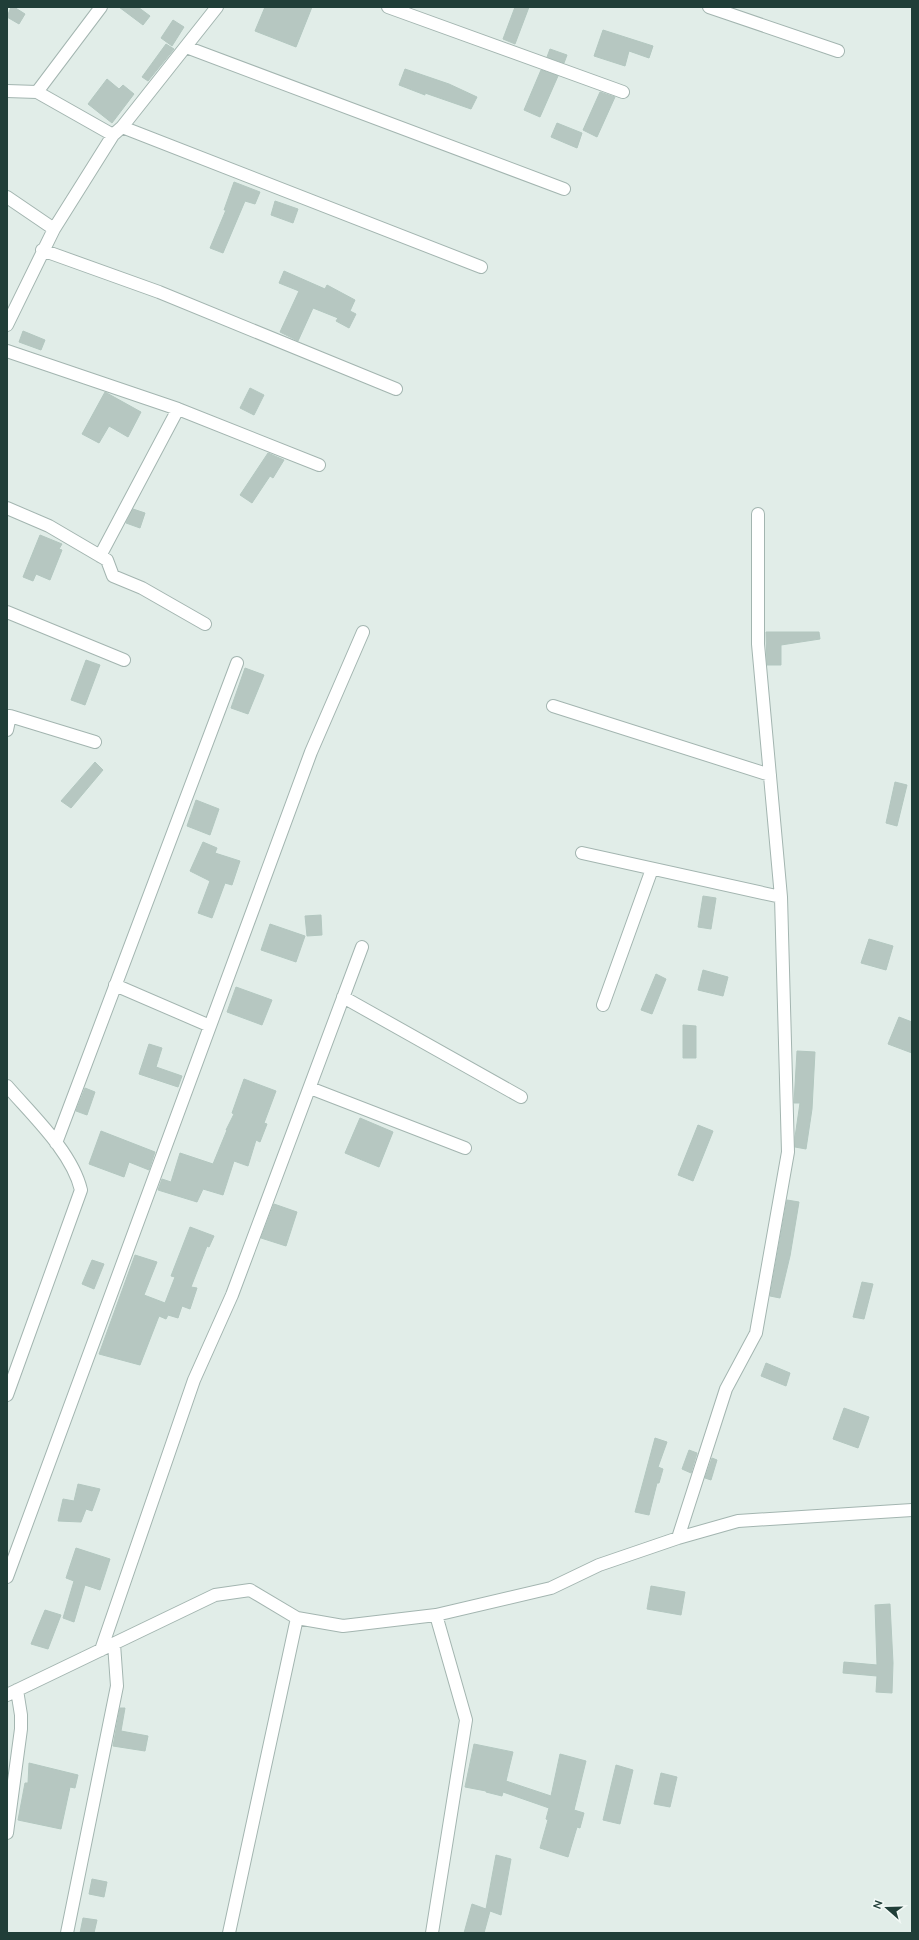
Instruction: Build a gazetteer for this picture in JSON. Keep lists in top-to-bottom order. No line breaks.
{"north":"left"}
